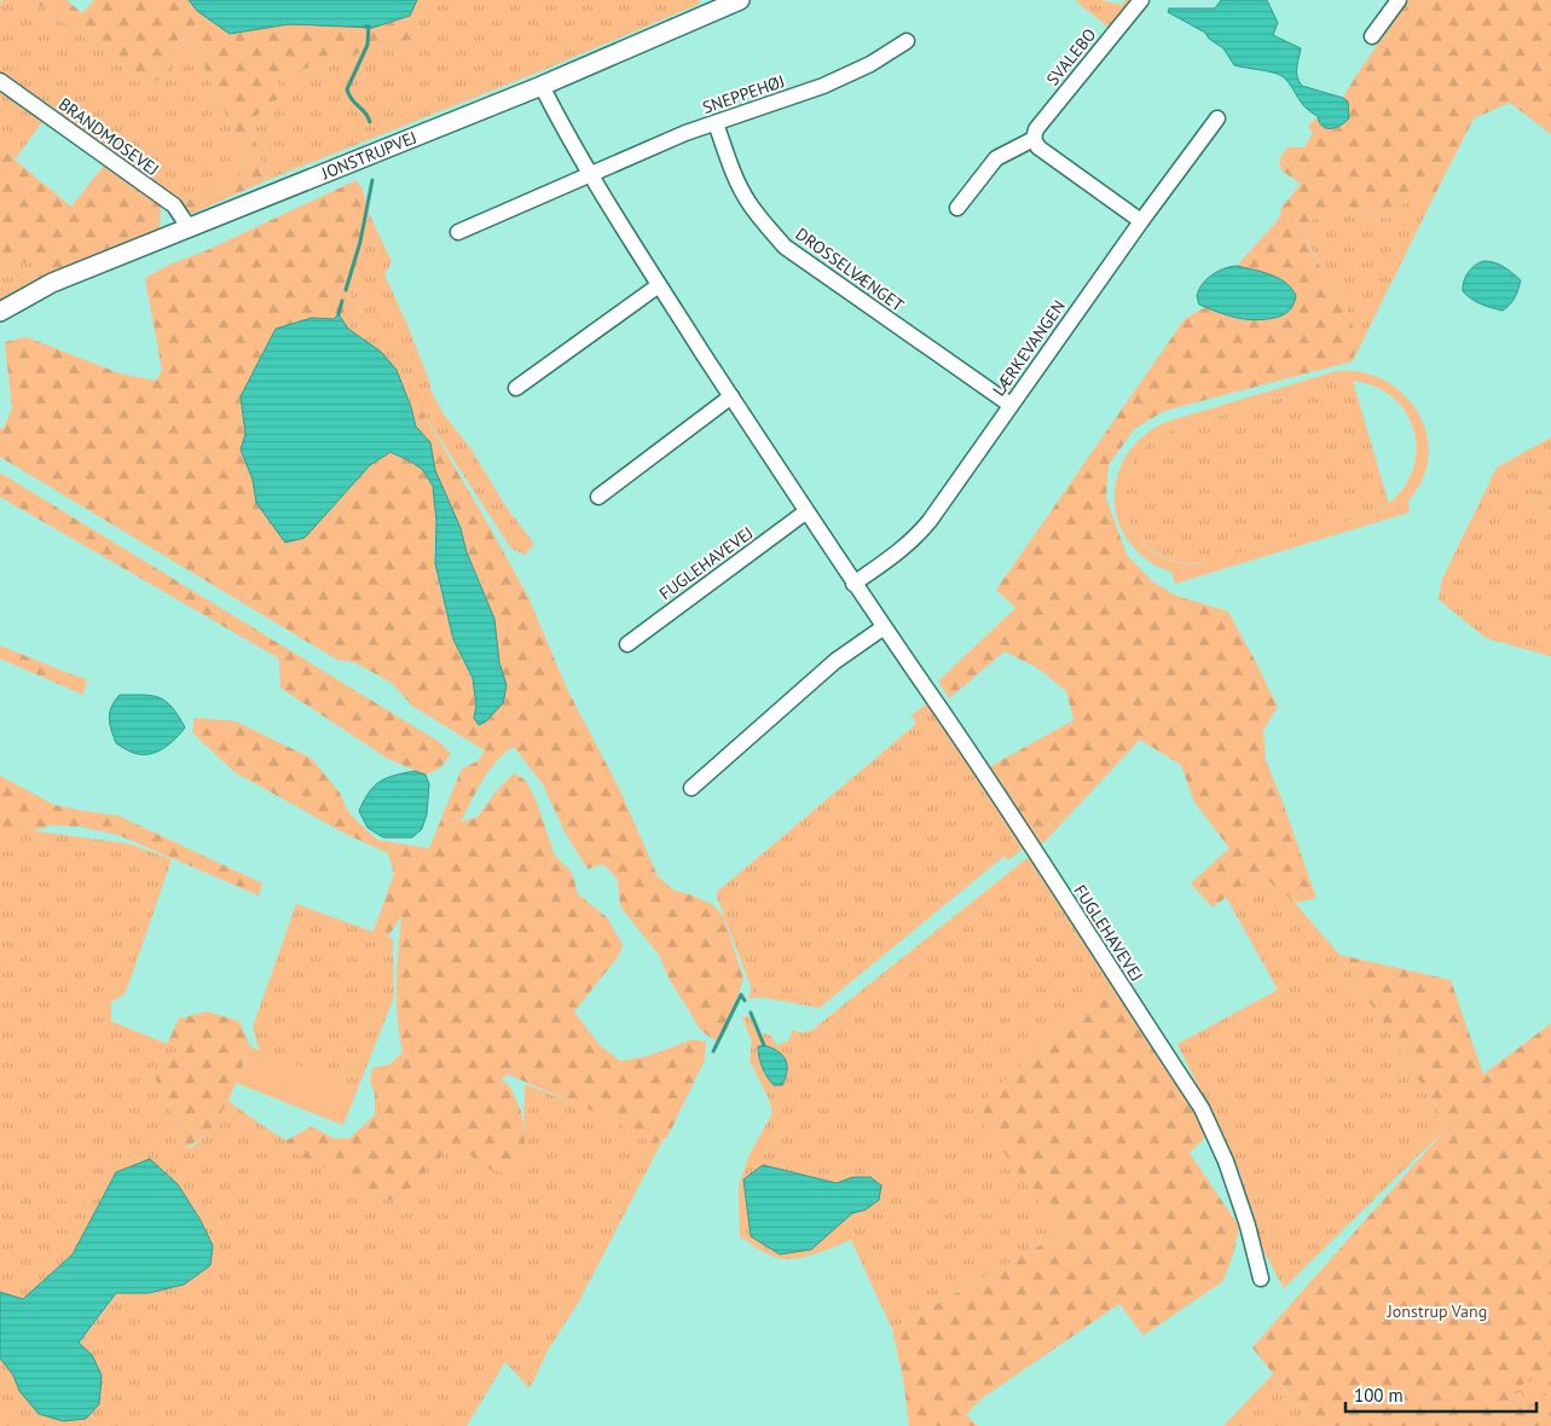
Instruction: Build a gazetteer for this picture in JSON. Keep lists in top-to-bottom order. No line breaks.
{"streets":{"street":["SVALEBO","SNEPPEHØJ","BRANDMOSEVEJ","JONSTRUPVEJ","DROSSELVÆNGET","LÆRKEVANGEN","FUGLEHAVEVEJ"]},"crossings":[["SNEPPEHØJ","DROSSELVÆNGET"],["SNEPPEHØJ","FUGLEHAVEVEJ"],["BRANDMOSEVEJ","JONSTRUPVEJ"],["JONSTRUPVEJ","FUGLEHAVEVEJ"],["DROSSELVÆNGET","LÆRKEVANGEN"],["LÆRKEVANGEN","FUGLEHAVEVEJ"]],"parks":["Jonstrup Vang"],"scale_bar":"100 m"}
